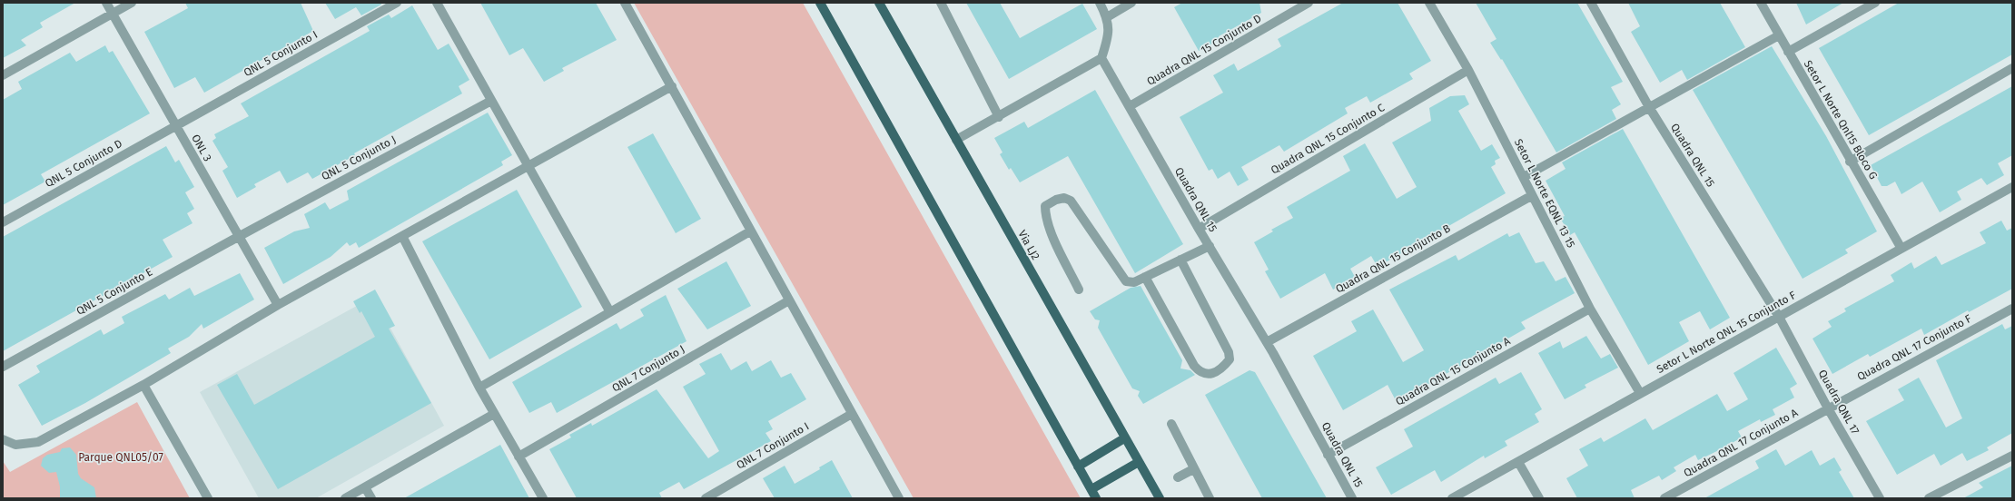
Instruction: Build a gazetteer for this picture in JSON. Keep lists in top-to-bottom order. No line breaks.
{"streets":{"main road":["Via LJ2"],"street":["Quadra QNL 15 Conjunto D","QNL 5 Conjunto I","Setor L Norte Qnl15 Bloco G","Quadra QNL 15 Conjunto C","ONL 3","Quadra QNL 15","QNL 5 Conjunto J","QNL 5 Conjunto D","Setor L Norte EQNL 13 15","Quadra QNL 15 Conjunto B","QNL 5 Conjunto E","Setor L Norte QNL 15 Conjunto F","Quadra QNL 17 Conjunto F","QNL 7 Conjunto J","Quadra QNL 15 Conjunto A","Quadra QNL 17","Quadra QNL 17 Conjunto A","QNL 7 Conjunto I"]},"crossings":[["Quadra QNL 15 Conjunto D","Quadra QNL 15"],["QNL 5 Conjunto I","ONL 3"],["QNL 5 Conjunto I","QNL 5 Conjunto D"],["Setor L Norte Qnl15 Bloco G","Setor L Norte QNL 15 Conjunto F"],["Quadra QNL 15 Conjunto C","Quadra QNL 15"],["Quadra QNL 15 Conjunto C","Setor L Norte EQNL 13 15"],["ONL 3","QNL 5 Conjunto J"],["ONL 3","QNL 5 Conjunto D"],["ONL 3","QNL 5 Conjunto E"],["Quadra QNL 15","Quadra QNL 15 Conjunto B"],["Quadra QNL 15","Setor L Norte QNL 15 Conjunto F"],["Quadra QNL 15","Quadra QNL 15 Conjunto A"],["Quadra QNL 15","Quadra QNL 17"],["QNL 5 Conjunto J","QNL 5 Conjunto E"],["Setor L Norte EQNL 13 15","Quadra QNL 15 Conjunto B"],["Setor L Norte EQNL 13 15","Setor L Norte QNL 15 Conjunto F"],["Setor L Norte EQNL 13 15","Quadra QNL 15 Conjunto A"],["Setor L Norte QNL 15 Conjunto F","Quadra QNL 17"],["Quadra QNL 17 Conjunto F","Quadra QNL 17"],["Quadra QNL 17 Conjunto F","Quadra QNL 17 Conjunto A"],["Quadra QNL 17","Quadra QNL 17 Conjunto A"]],"parks":["Parque QNL05/07"]}
